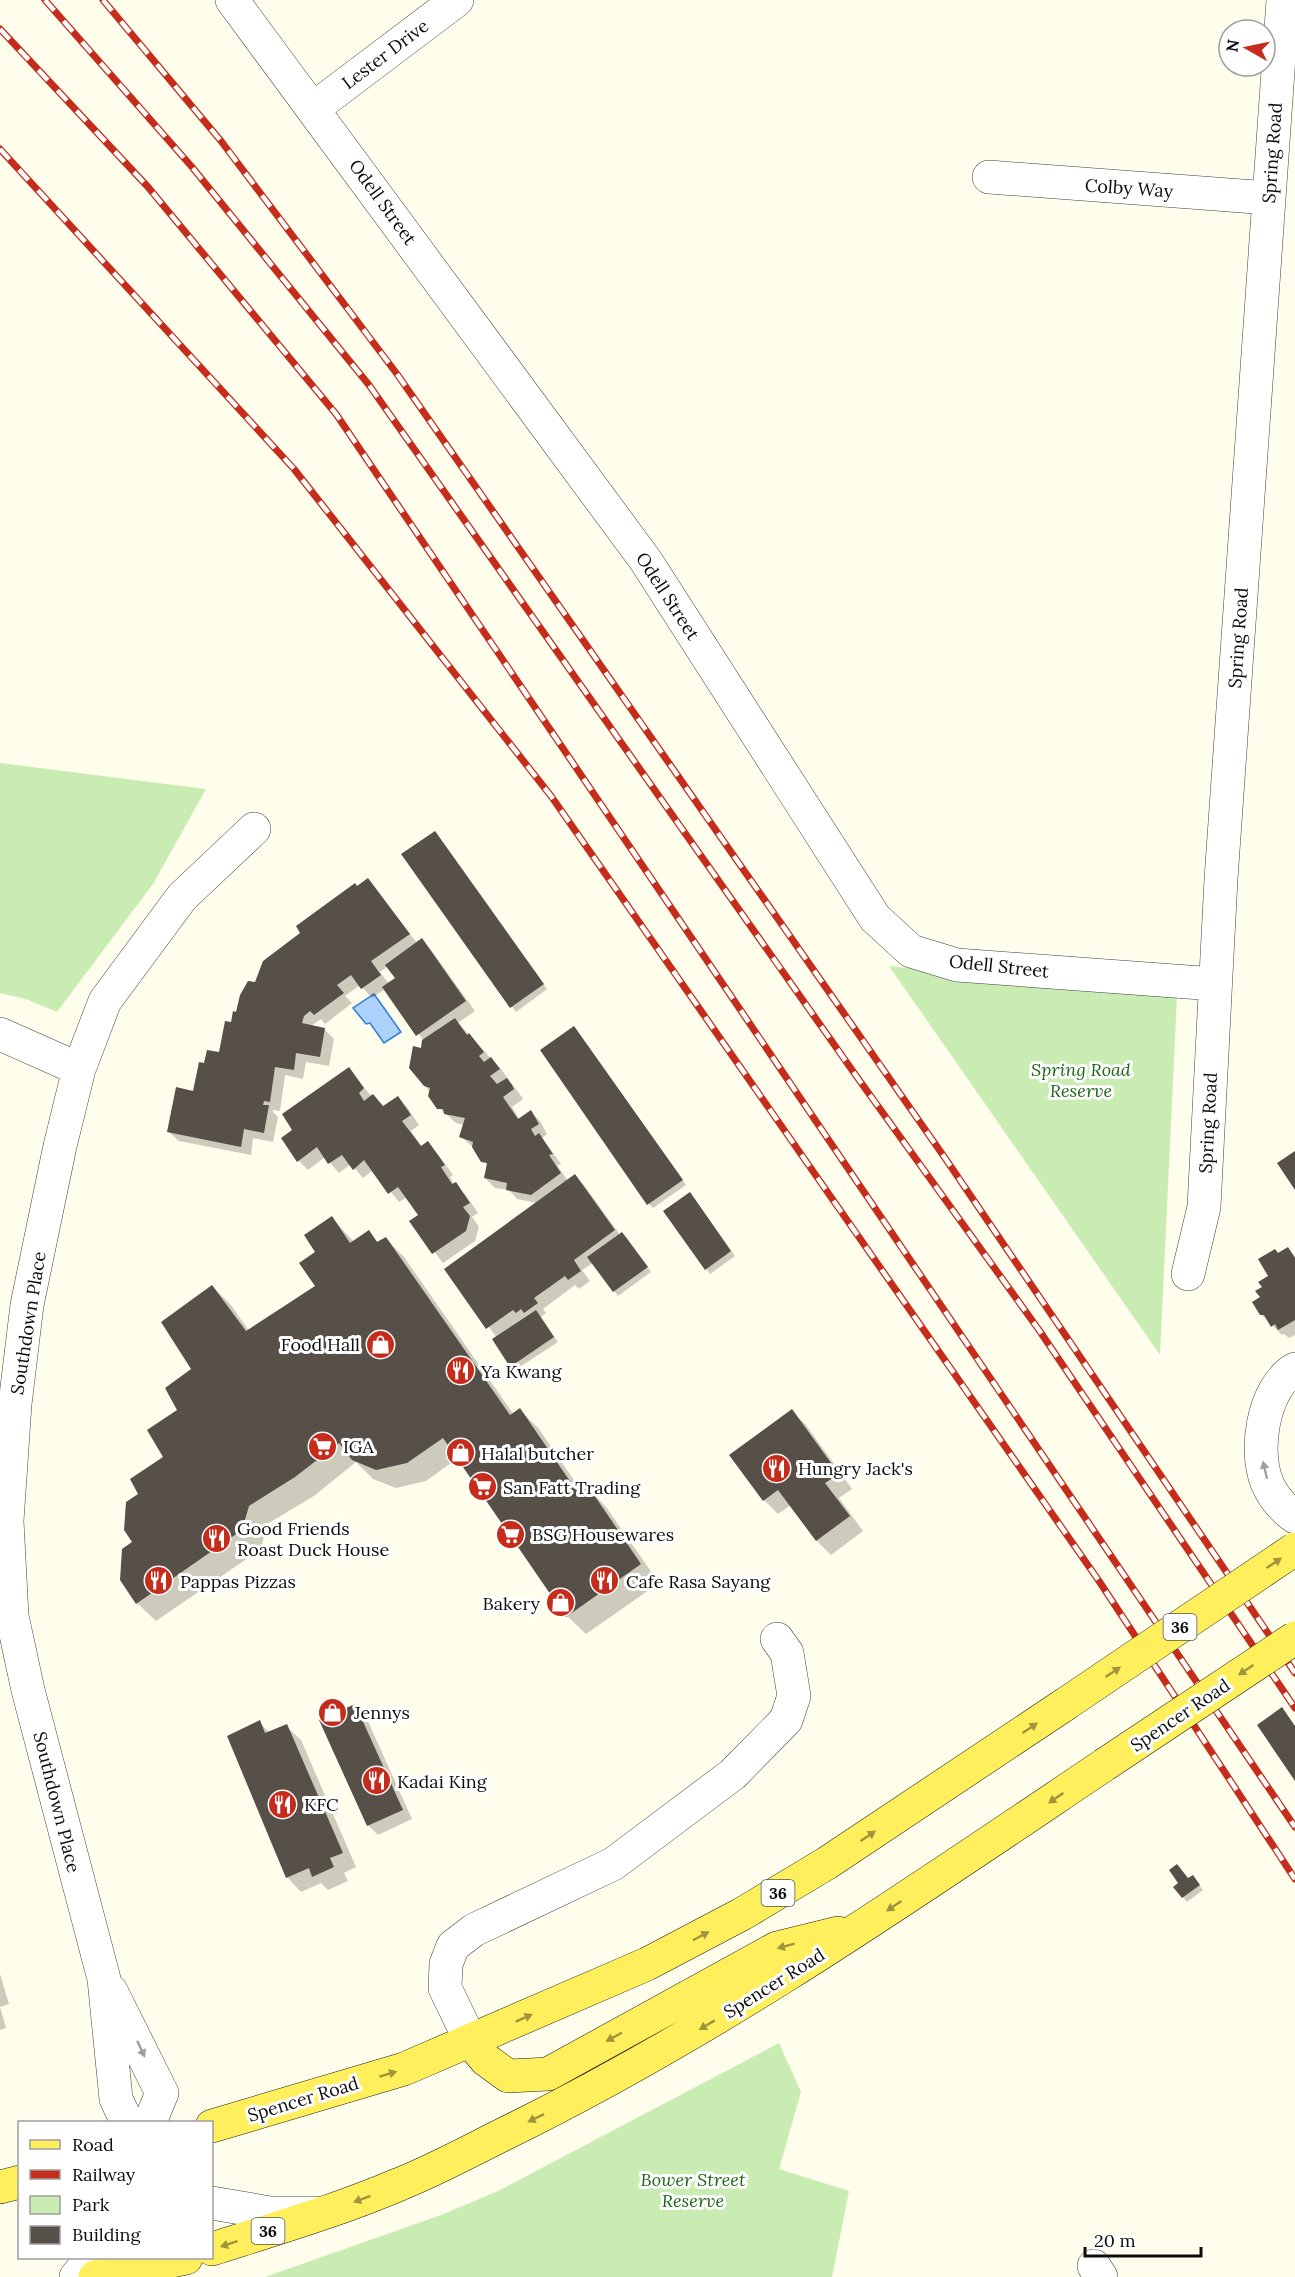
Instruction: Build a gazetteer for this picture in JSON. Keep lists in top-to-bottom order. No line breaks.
{"streets":{"main road":["36","Spencer Road"],"street":["Lester Drive","Spring Road","Colby Way","Odell Street","Southdown Place"]},"crossings":[["Lester Drive","Odell Street"],["Spring Road","Colby Way"],["Spring Road","Odell Street"]],"parks":["Spring Road Reserve","Bower Street Reserve"],"places":{"shop":["Food Hall","Halal butcher","Bakery","Jennys"],"restaurant":["Ya Kwang","Hungry Jack's","Good Friends Roast Duck House","Pappas Pizzas","Cafe Rasa Sayang","Kadai King","KFC"],"supermarket":["IGA","San Fatt Trading","BSG Housewares"]},"legend":["Road","Railway","Park","Building"],"scale_bar":"20 m","north":"left"}
